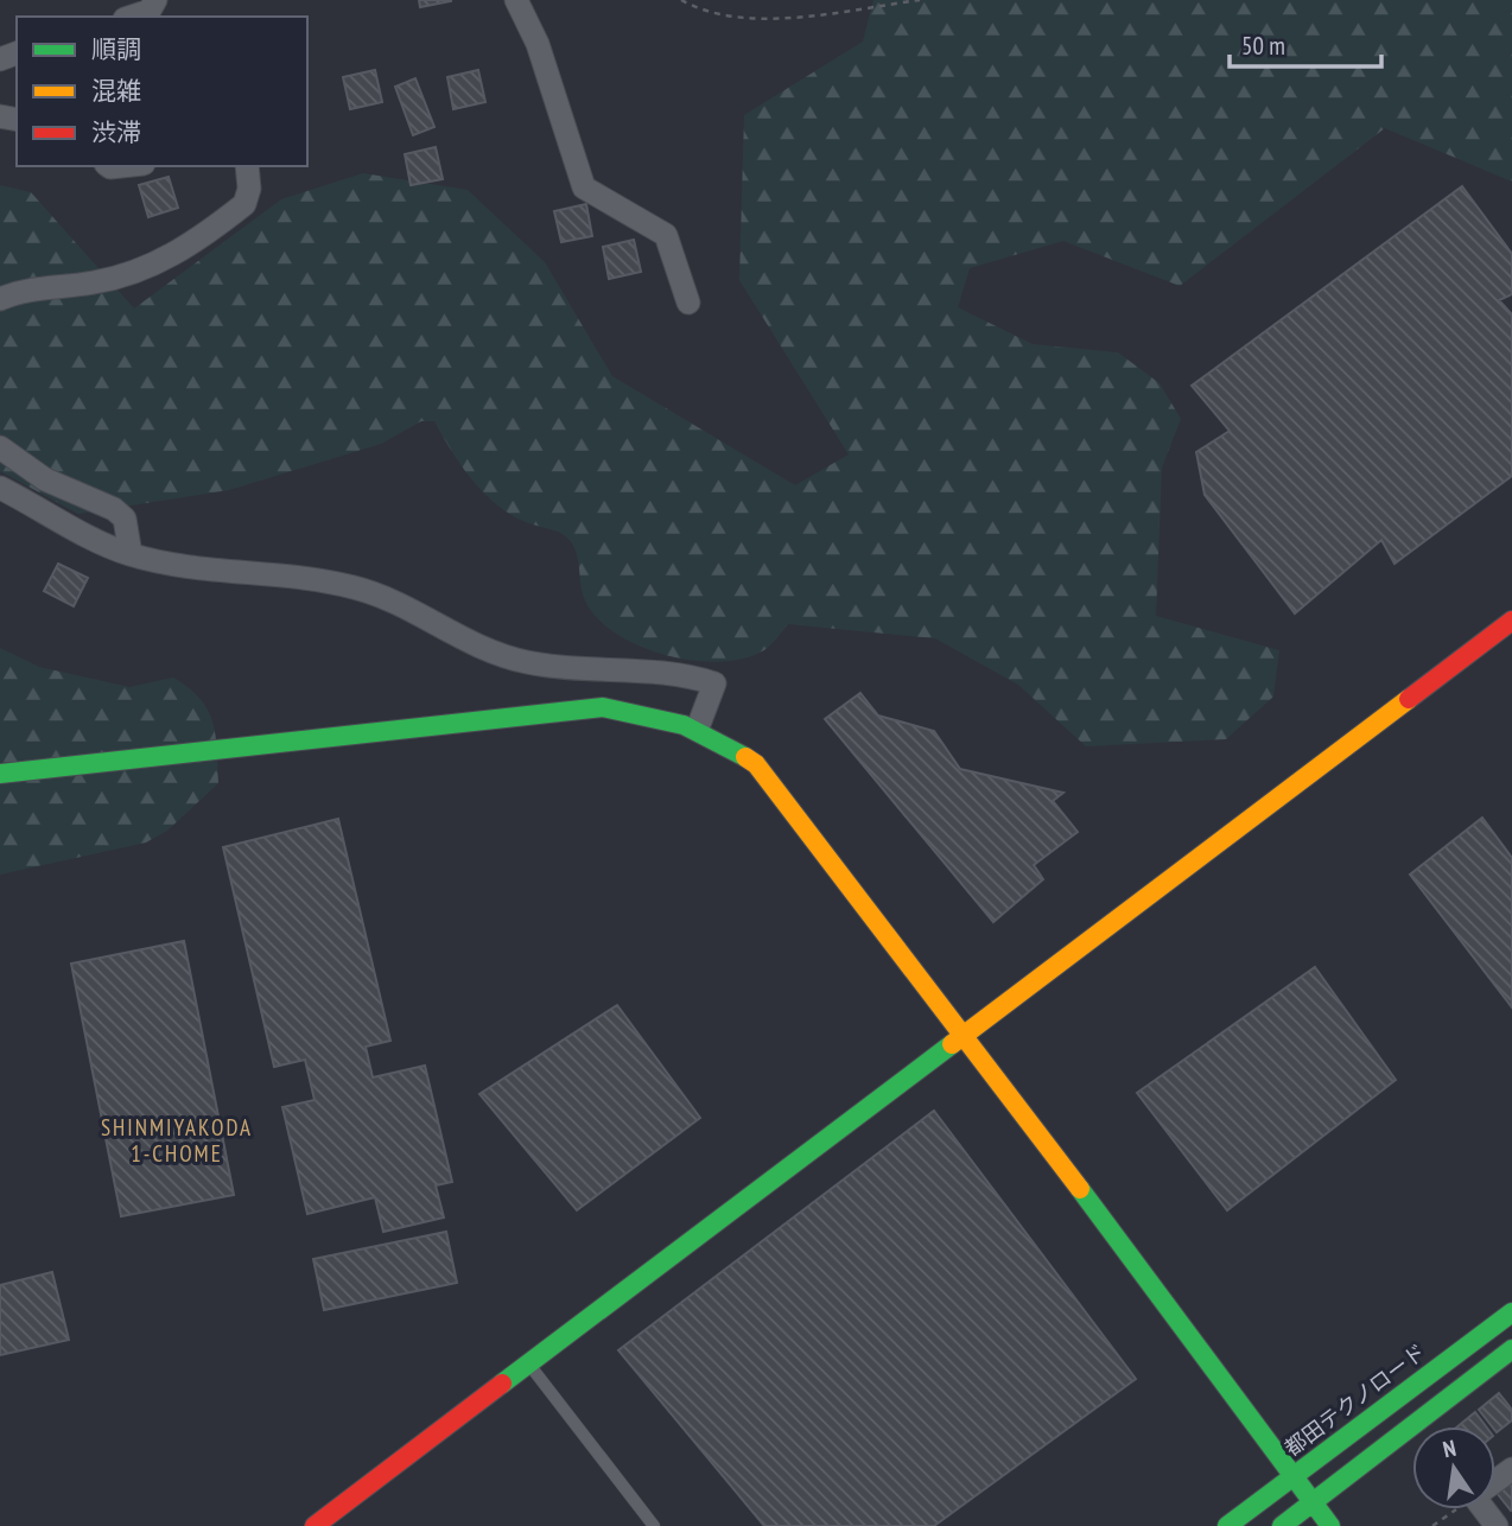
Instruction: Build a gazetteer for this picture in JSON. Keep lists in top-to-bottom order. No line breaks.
{"streets":{"street":["都田テクノロード"]},"districts":["SHINMIYAKODA 1-CHOME"],"legend":["順調","混雑","渋滞"],"scale_bar":"50 m","north":"top"}
